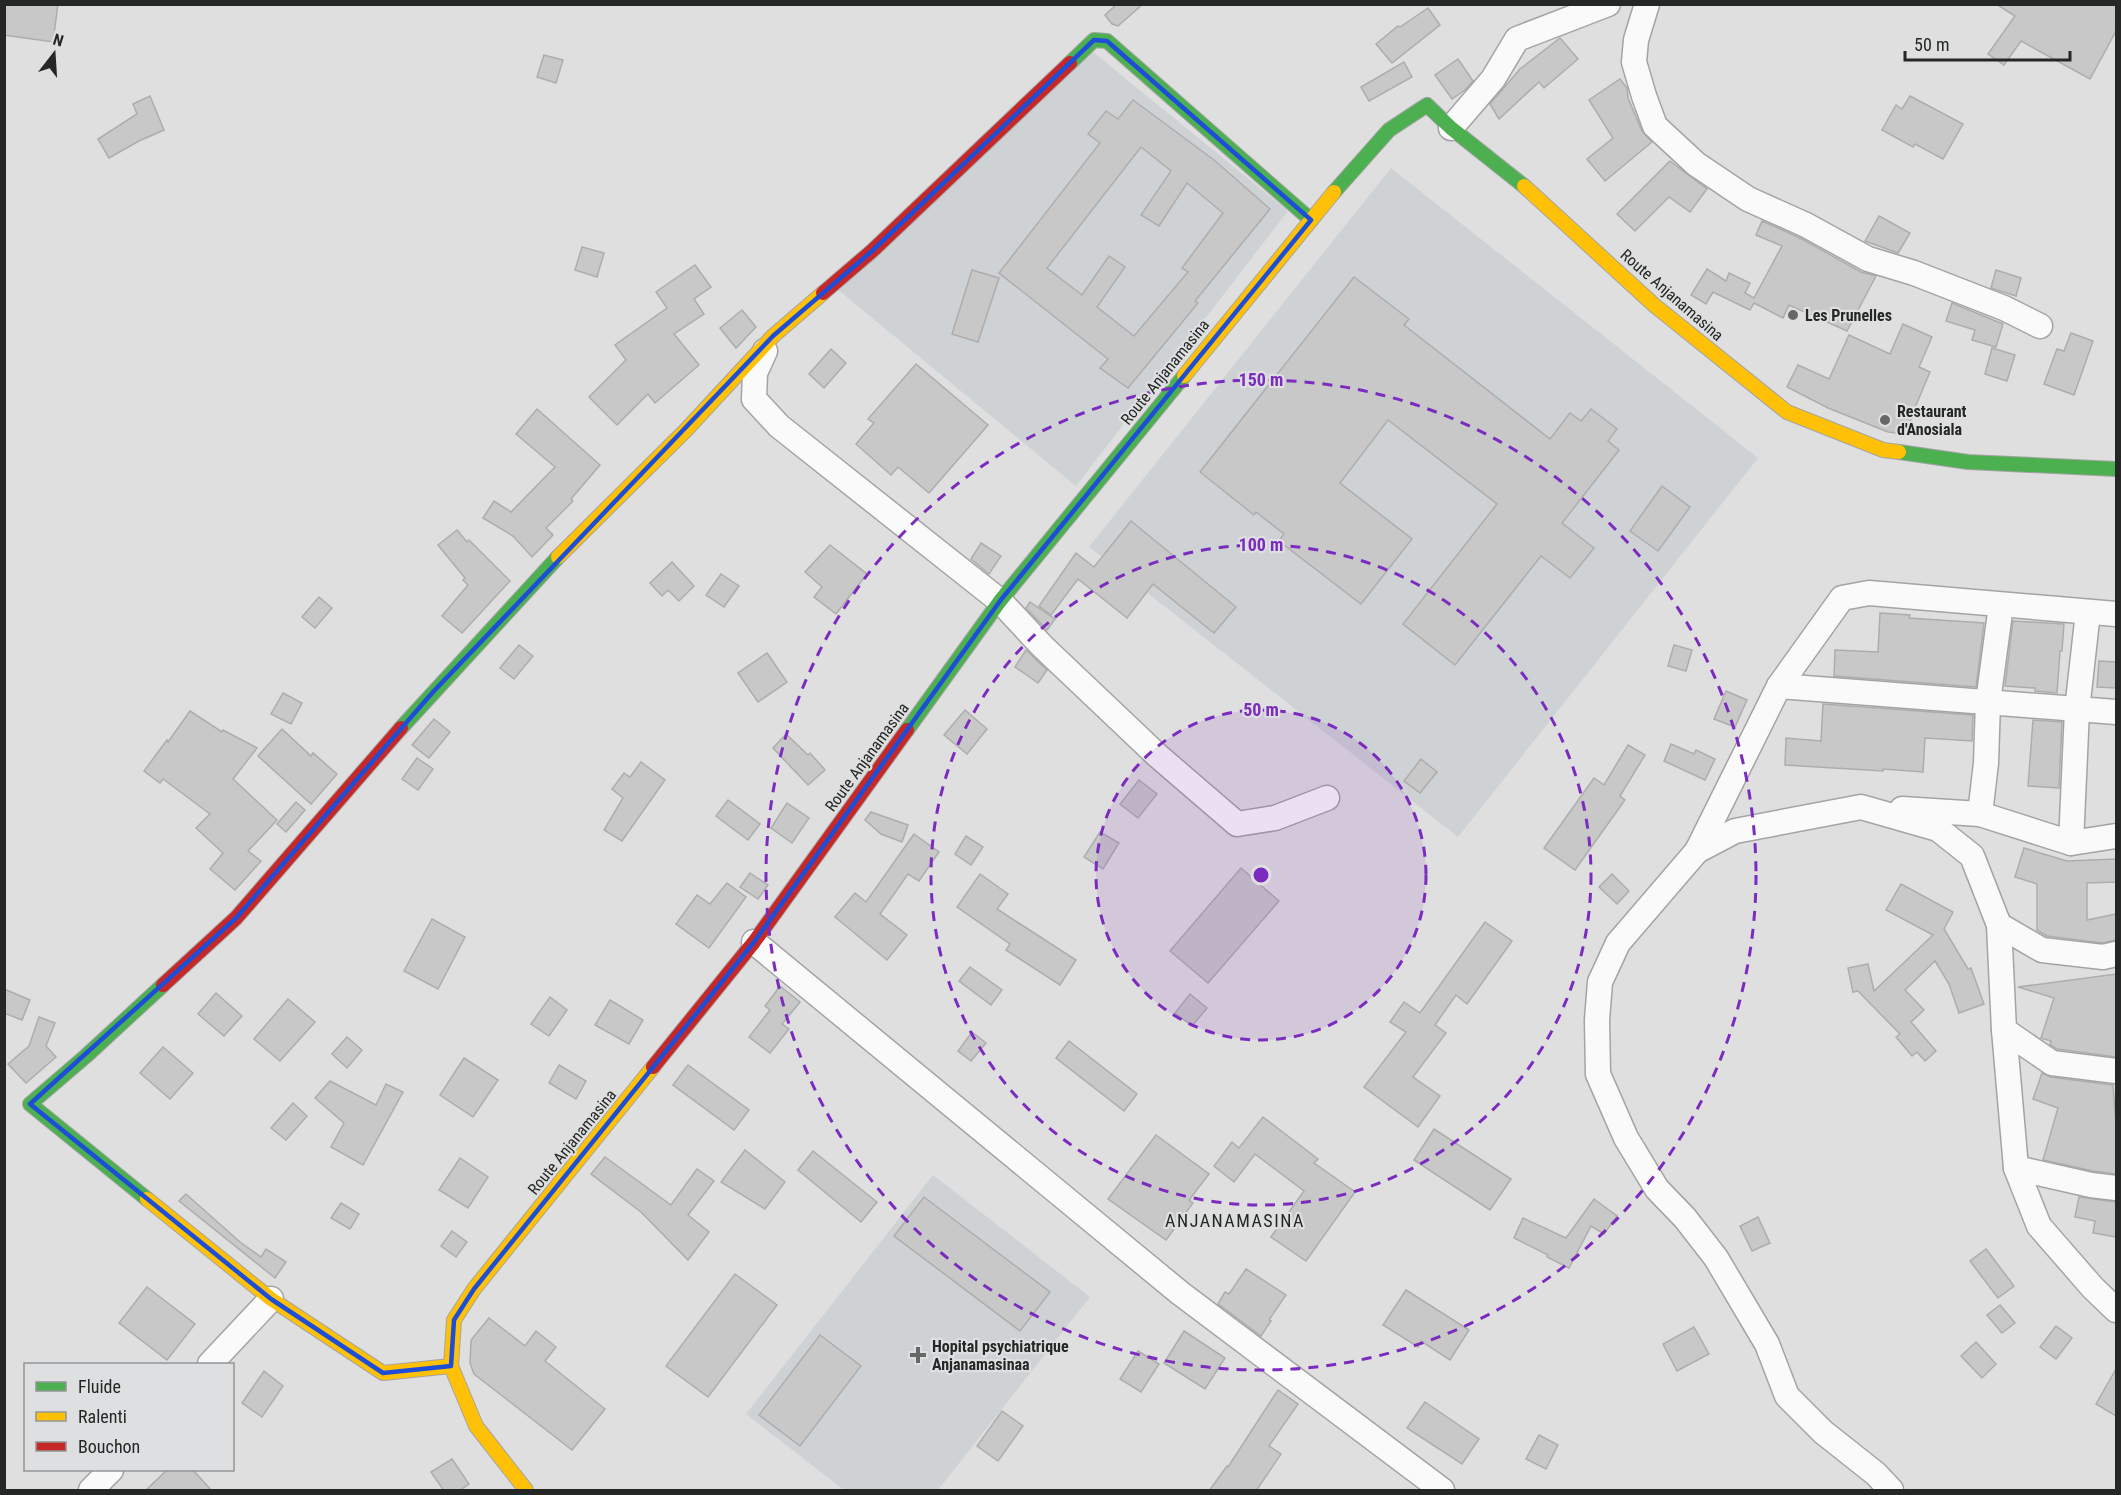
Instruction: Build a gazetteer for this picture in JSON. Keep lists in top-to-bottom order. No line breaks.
{"streets":{"street":["Route Anjanamasina"]},"districts":["ANJANAMASINA"],"places":{"other":["Les Prunelles","Restaurant d'Anosiala"],"health":["Hopital psychiatrique Anjanamasinaa"]},"legend":["Fluide","Ralenti","Bouchon"],"scale_bar":"50 m","north":"top","rings":["150 m","100 m","50 m"]}
